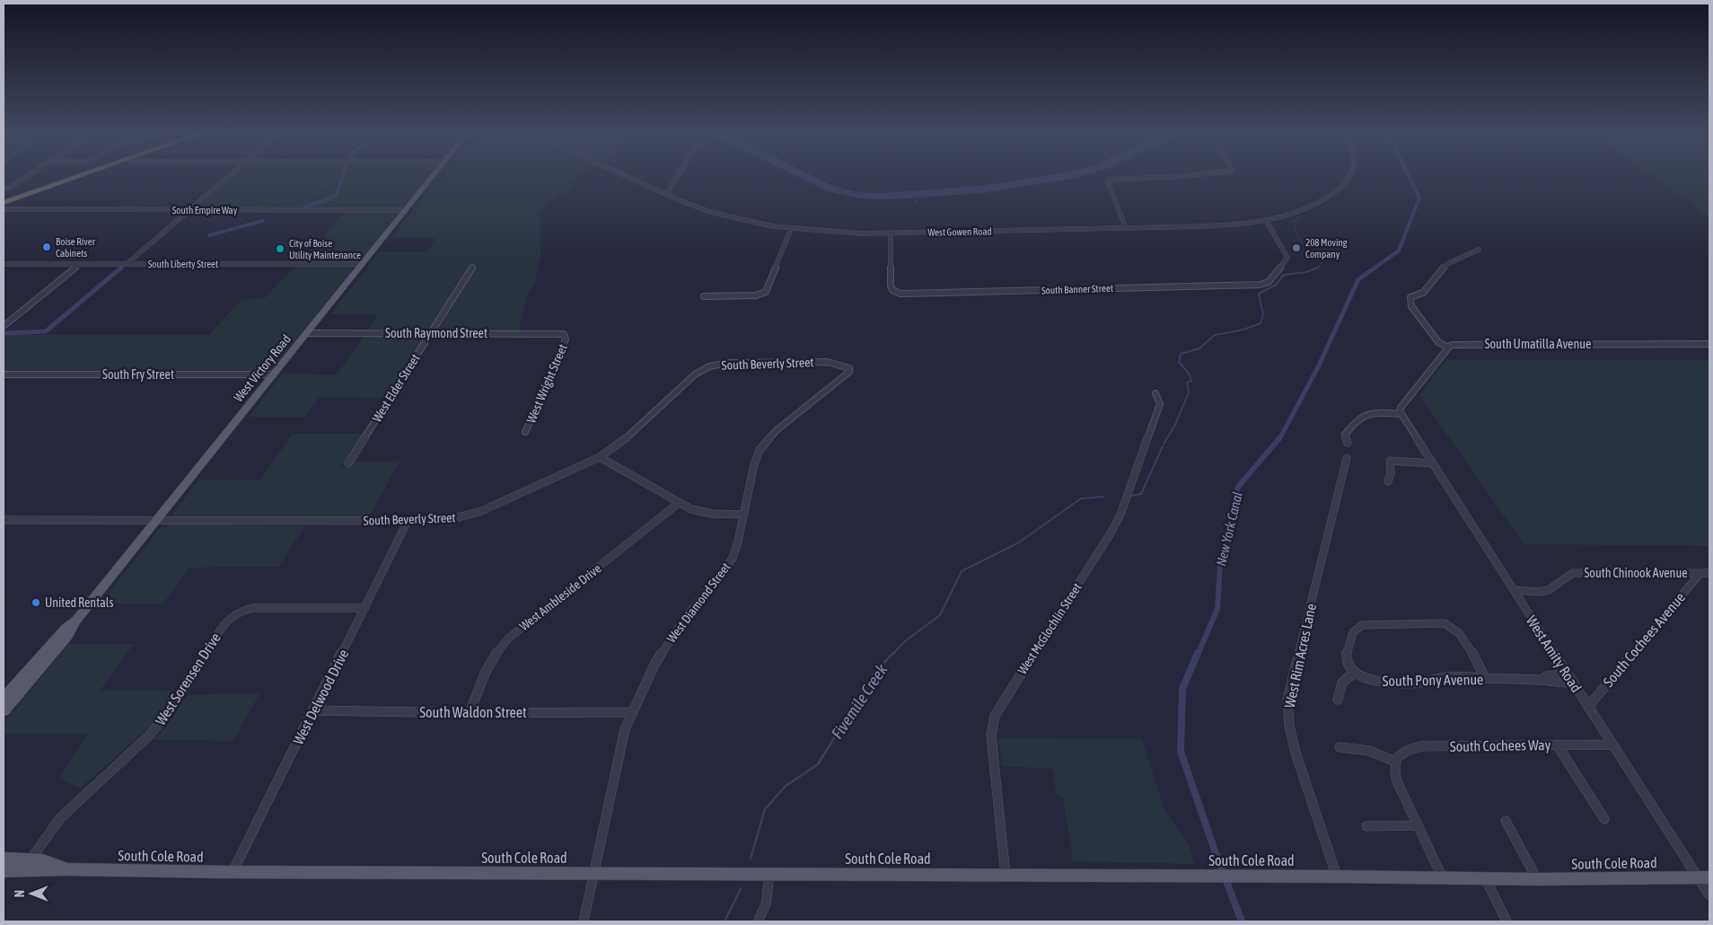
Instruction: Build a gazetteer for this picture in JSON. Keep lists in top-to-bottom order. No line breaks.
{"streets":{"main road":["West Victory Road","South Cole Road"],"street":["South Empire Way","West Gowen Road","South Liberty Street","South Banner Street","South Raymond Street","South Umatilla Avenue","South Beverly Street","South Fry Street","West Wright Street","West Elder Street","South Chinook Avenue","West Ambleside Drive","West Diamond Street","West McGlochlin Street","South Cochees Avenue","West Amity Road","West Rim Acres Lane","West Sorensen Drive","South Pony Avenue","West Delwood Drive","South Waldon Street","South Cochees Way"]},"crossings":[["South Empire Way","West Victory Road"],["West Gowen Road","South Banner Street"],["South Liberty Street","West Victory Road"],["South Raymond Street","West Victory Road"],["South Raymond Street","West Wright Street"],["South Raymond Street","West Elder Street"],["South Beverly Street","West Victory Road"],["South Beverly Street","West Diamond Street"],["South Beverly Street","West Delwood Drive"],["West Victory Road","South Fry Street"],["South Chinook Avenue","South Cochees Avenue"],["South Chinook Avenue","West Amity Road"],["West Ambleside Drive","South Waldon Street"],["West Diamond Street","South Waldon Street"],["West Diamond Street","South Cole Road"],["West McGlochlin Street","South Cole Road"],["South Cochees Avenue","West Amity Road"],["West Amity Road","South Pony Avenue"],["West Amity Road","South Cochees Way"],["West Amity Road","South Cole Road"],["West Rim Acres Lane","South Cole Road"],["West Sorensen Drive","West Delwood Drive"],["West Sorensen Drive","South Cole Road"],["West Delwood Drive","South Waldon Street"],["West Delwood Drive","South Cole Road"]],"water":["New York Canal","Fivemile Creek"],"places":["Boise River Cabinets","208 Moving Company","City of Boise Utility Maintenance","United Rentals"],"north":"left"}
